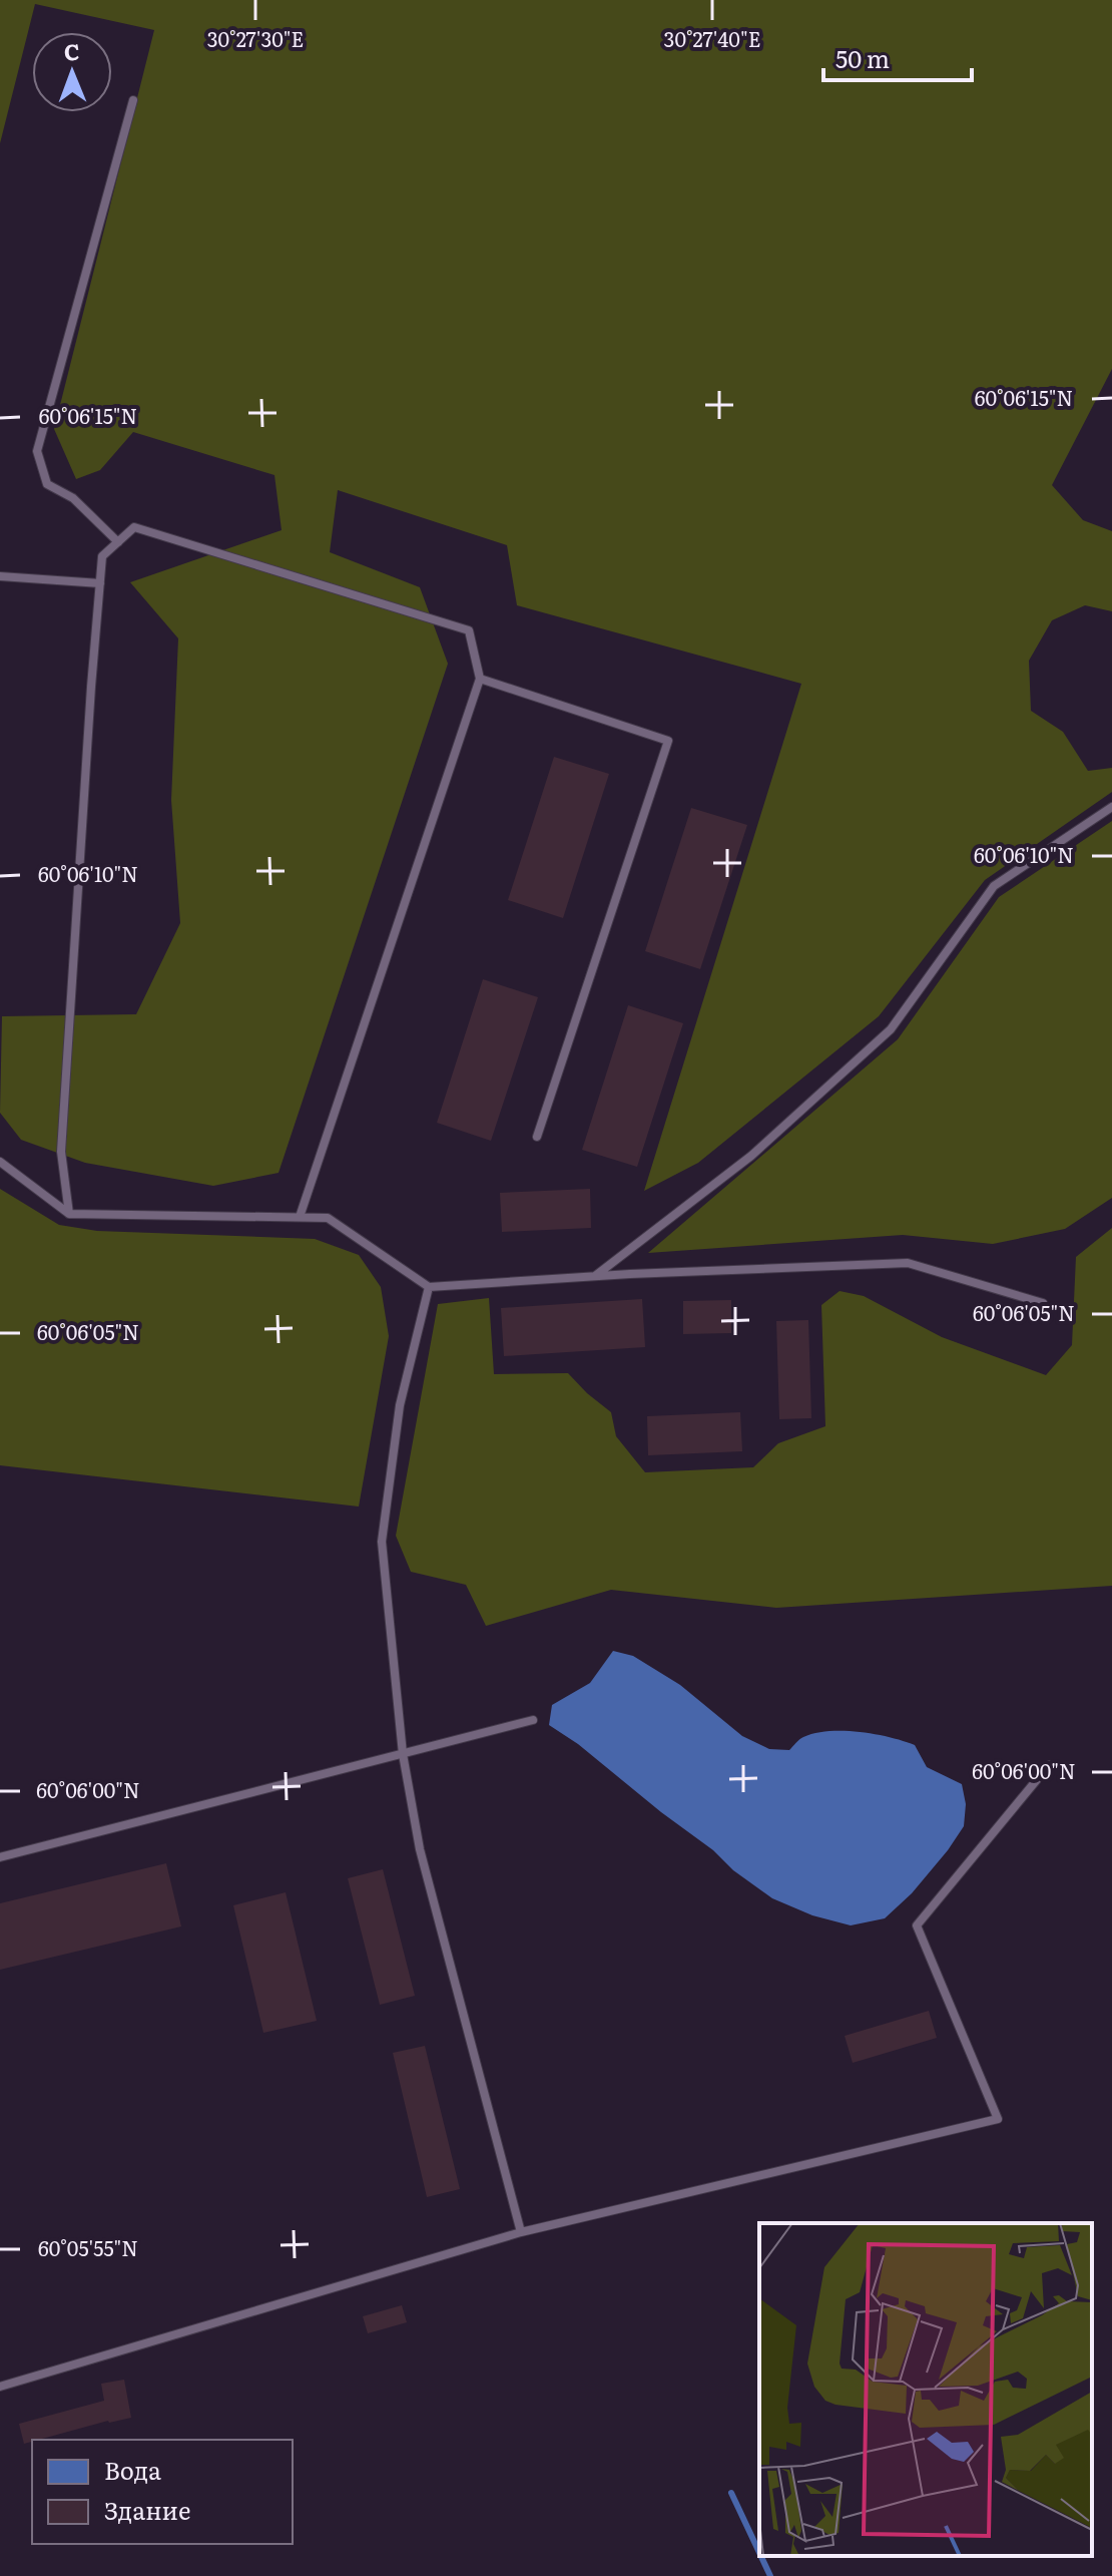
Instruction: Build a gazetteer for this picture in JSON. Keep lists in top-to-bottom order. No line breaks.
{"legend":["Вода","Здание"],"scale_bar":"50 m","north":"top","coordinates":["30°27'30\"E","30°27'40\"E","60°06'15\"N","60°06'10\"N","60°06'05\"N","60°06'00\"N","60°05'55\"N"]}
